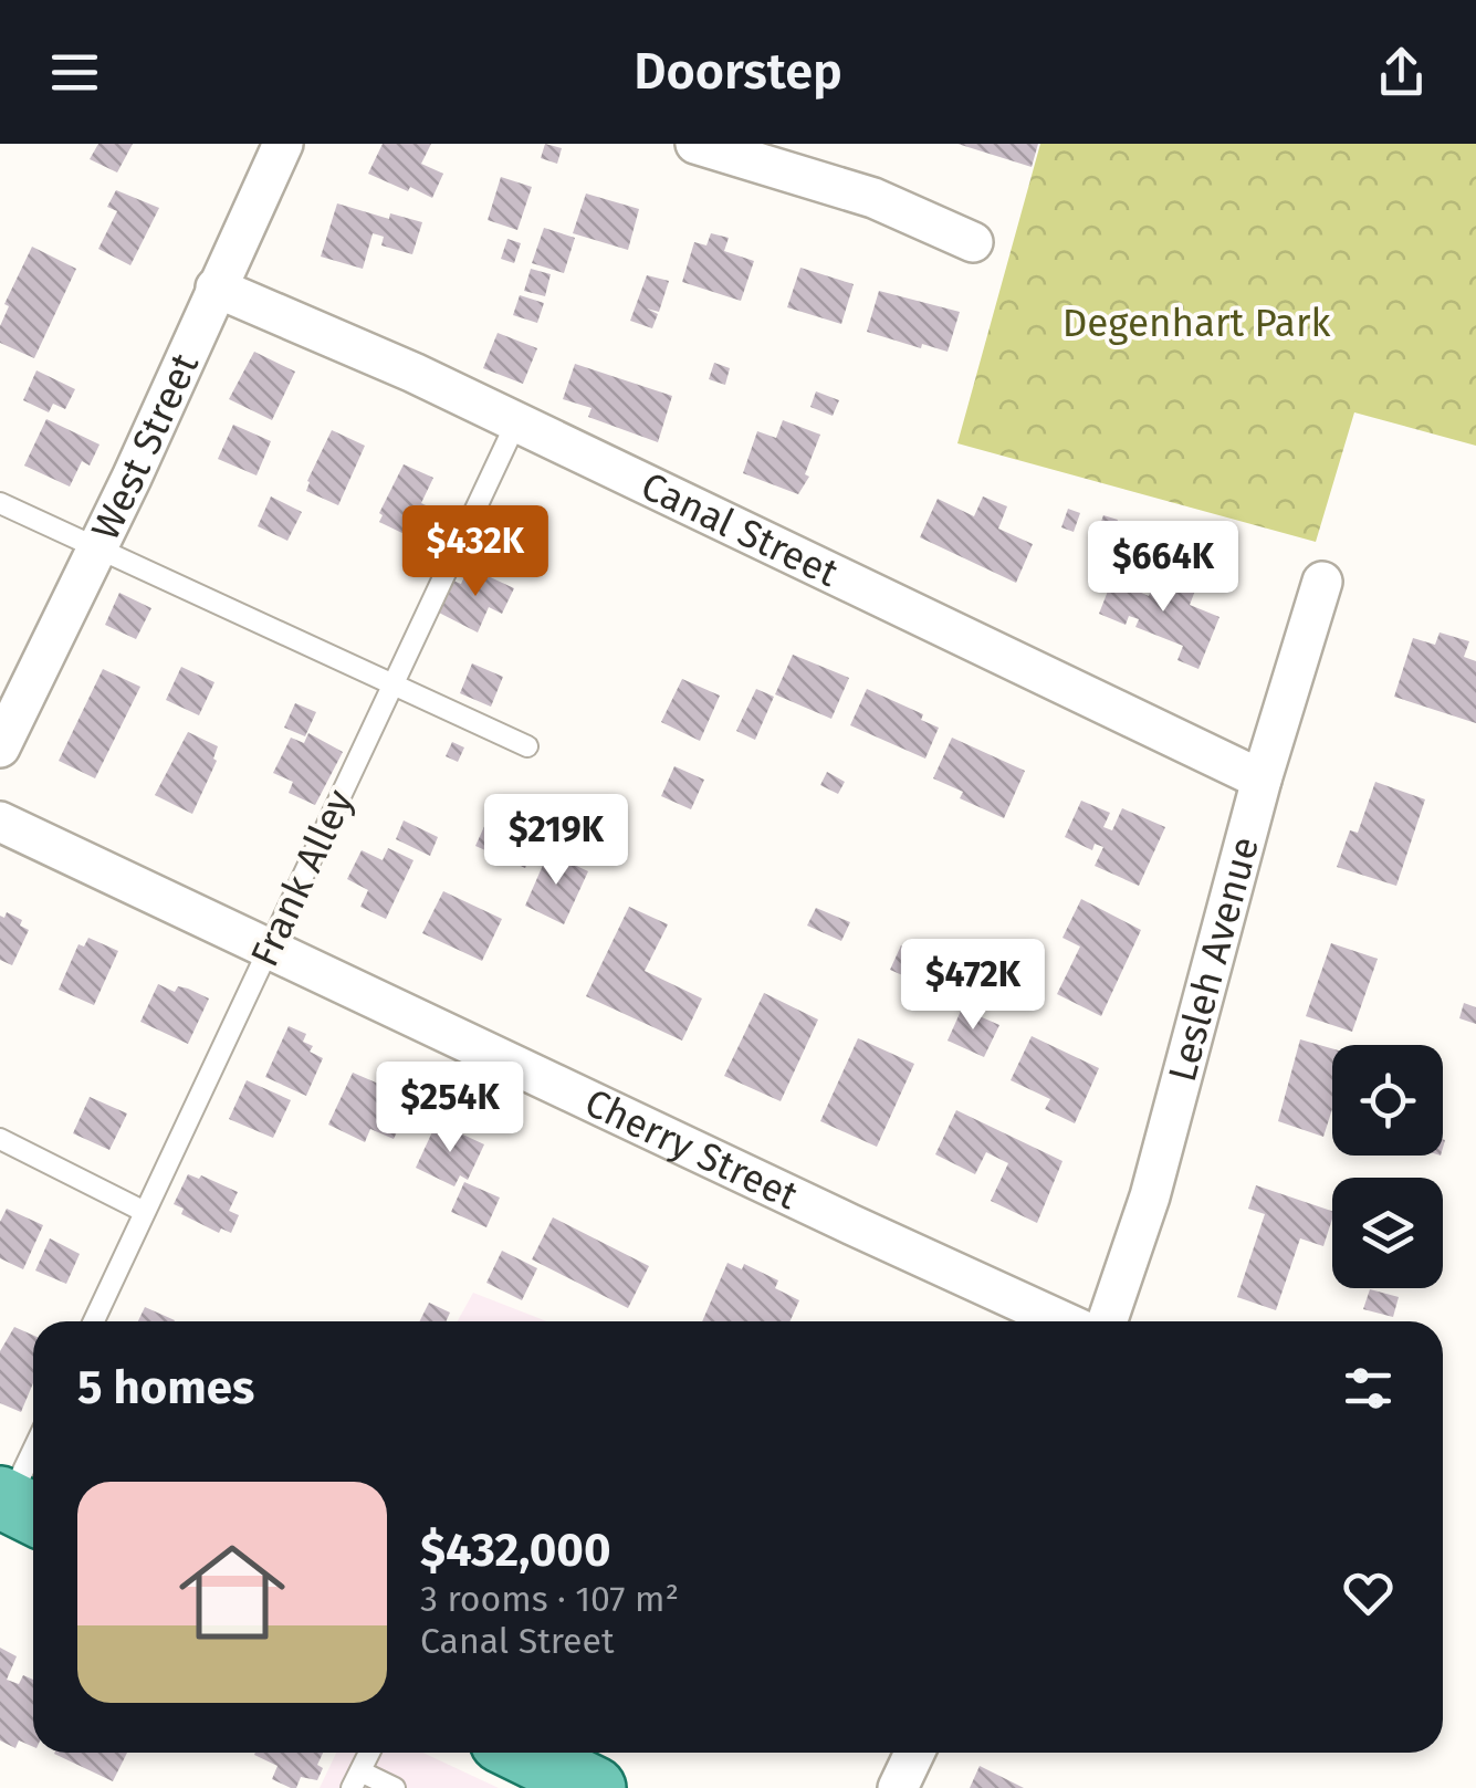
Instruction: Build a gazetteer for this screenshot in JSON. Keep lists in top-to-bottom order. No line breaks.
{"streets":{"street":["West Street","Canal Street","Lesleh Avenue","Cherry Street"],"lane":["Frank Alley"]},"crossings":[["West Street","Canal Street"],["Canal Street","Frank Alley"],["Canal Street","Lesleh Avenue"],["Frank Alley","Cherry Street"]],"parks":["Degenhart Park"],"page":{"header":"Doorstep","price":["$432K","$664K","$219K","$472K","$254K"],"heading":"5 homes","list":[{"name":"$432,000","note":"3 rooms · 107 m² · Canal Street"}]}}
